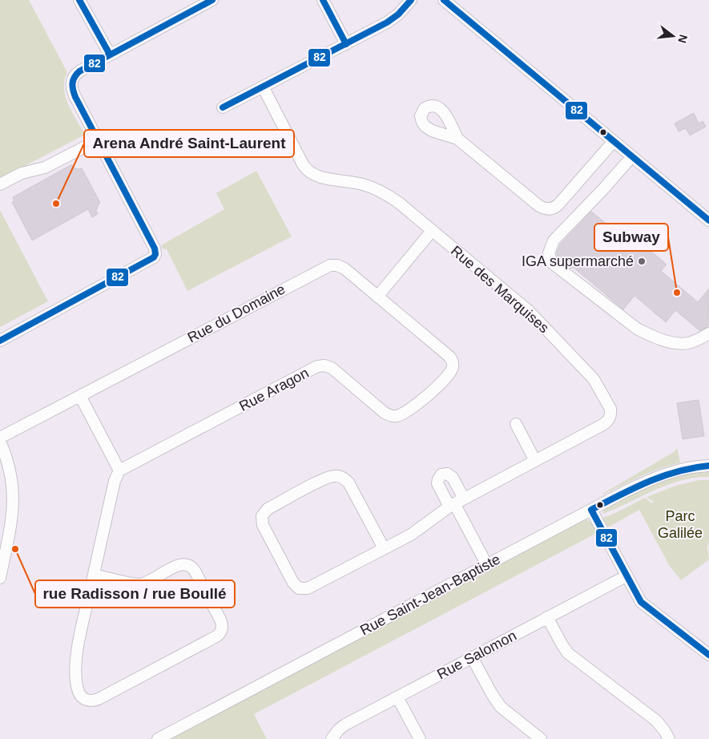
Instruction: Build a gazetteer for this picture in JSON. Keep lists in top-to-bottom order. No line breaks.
{"streets":{"street":["Rue des Marquises","Rue du Domaine","Rue Aragon","Rue Saint-Jean-Baptiste","Rue Salomon"]},"crossings":[["Rue du Domaine","Rue Aragon"]],"parks":["Parc Galilée"],"places":["Arena André Saint-Laurent","IGA supermarché","Subway","rue Radisson / rue Boullé"],"lines":["transit line 82"],"north":"right"}
